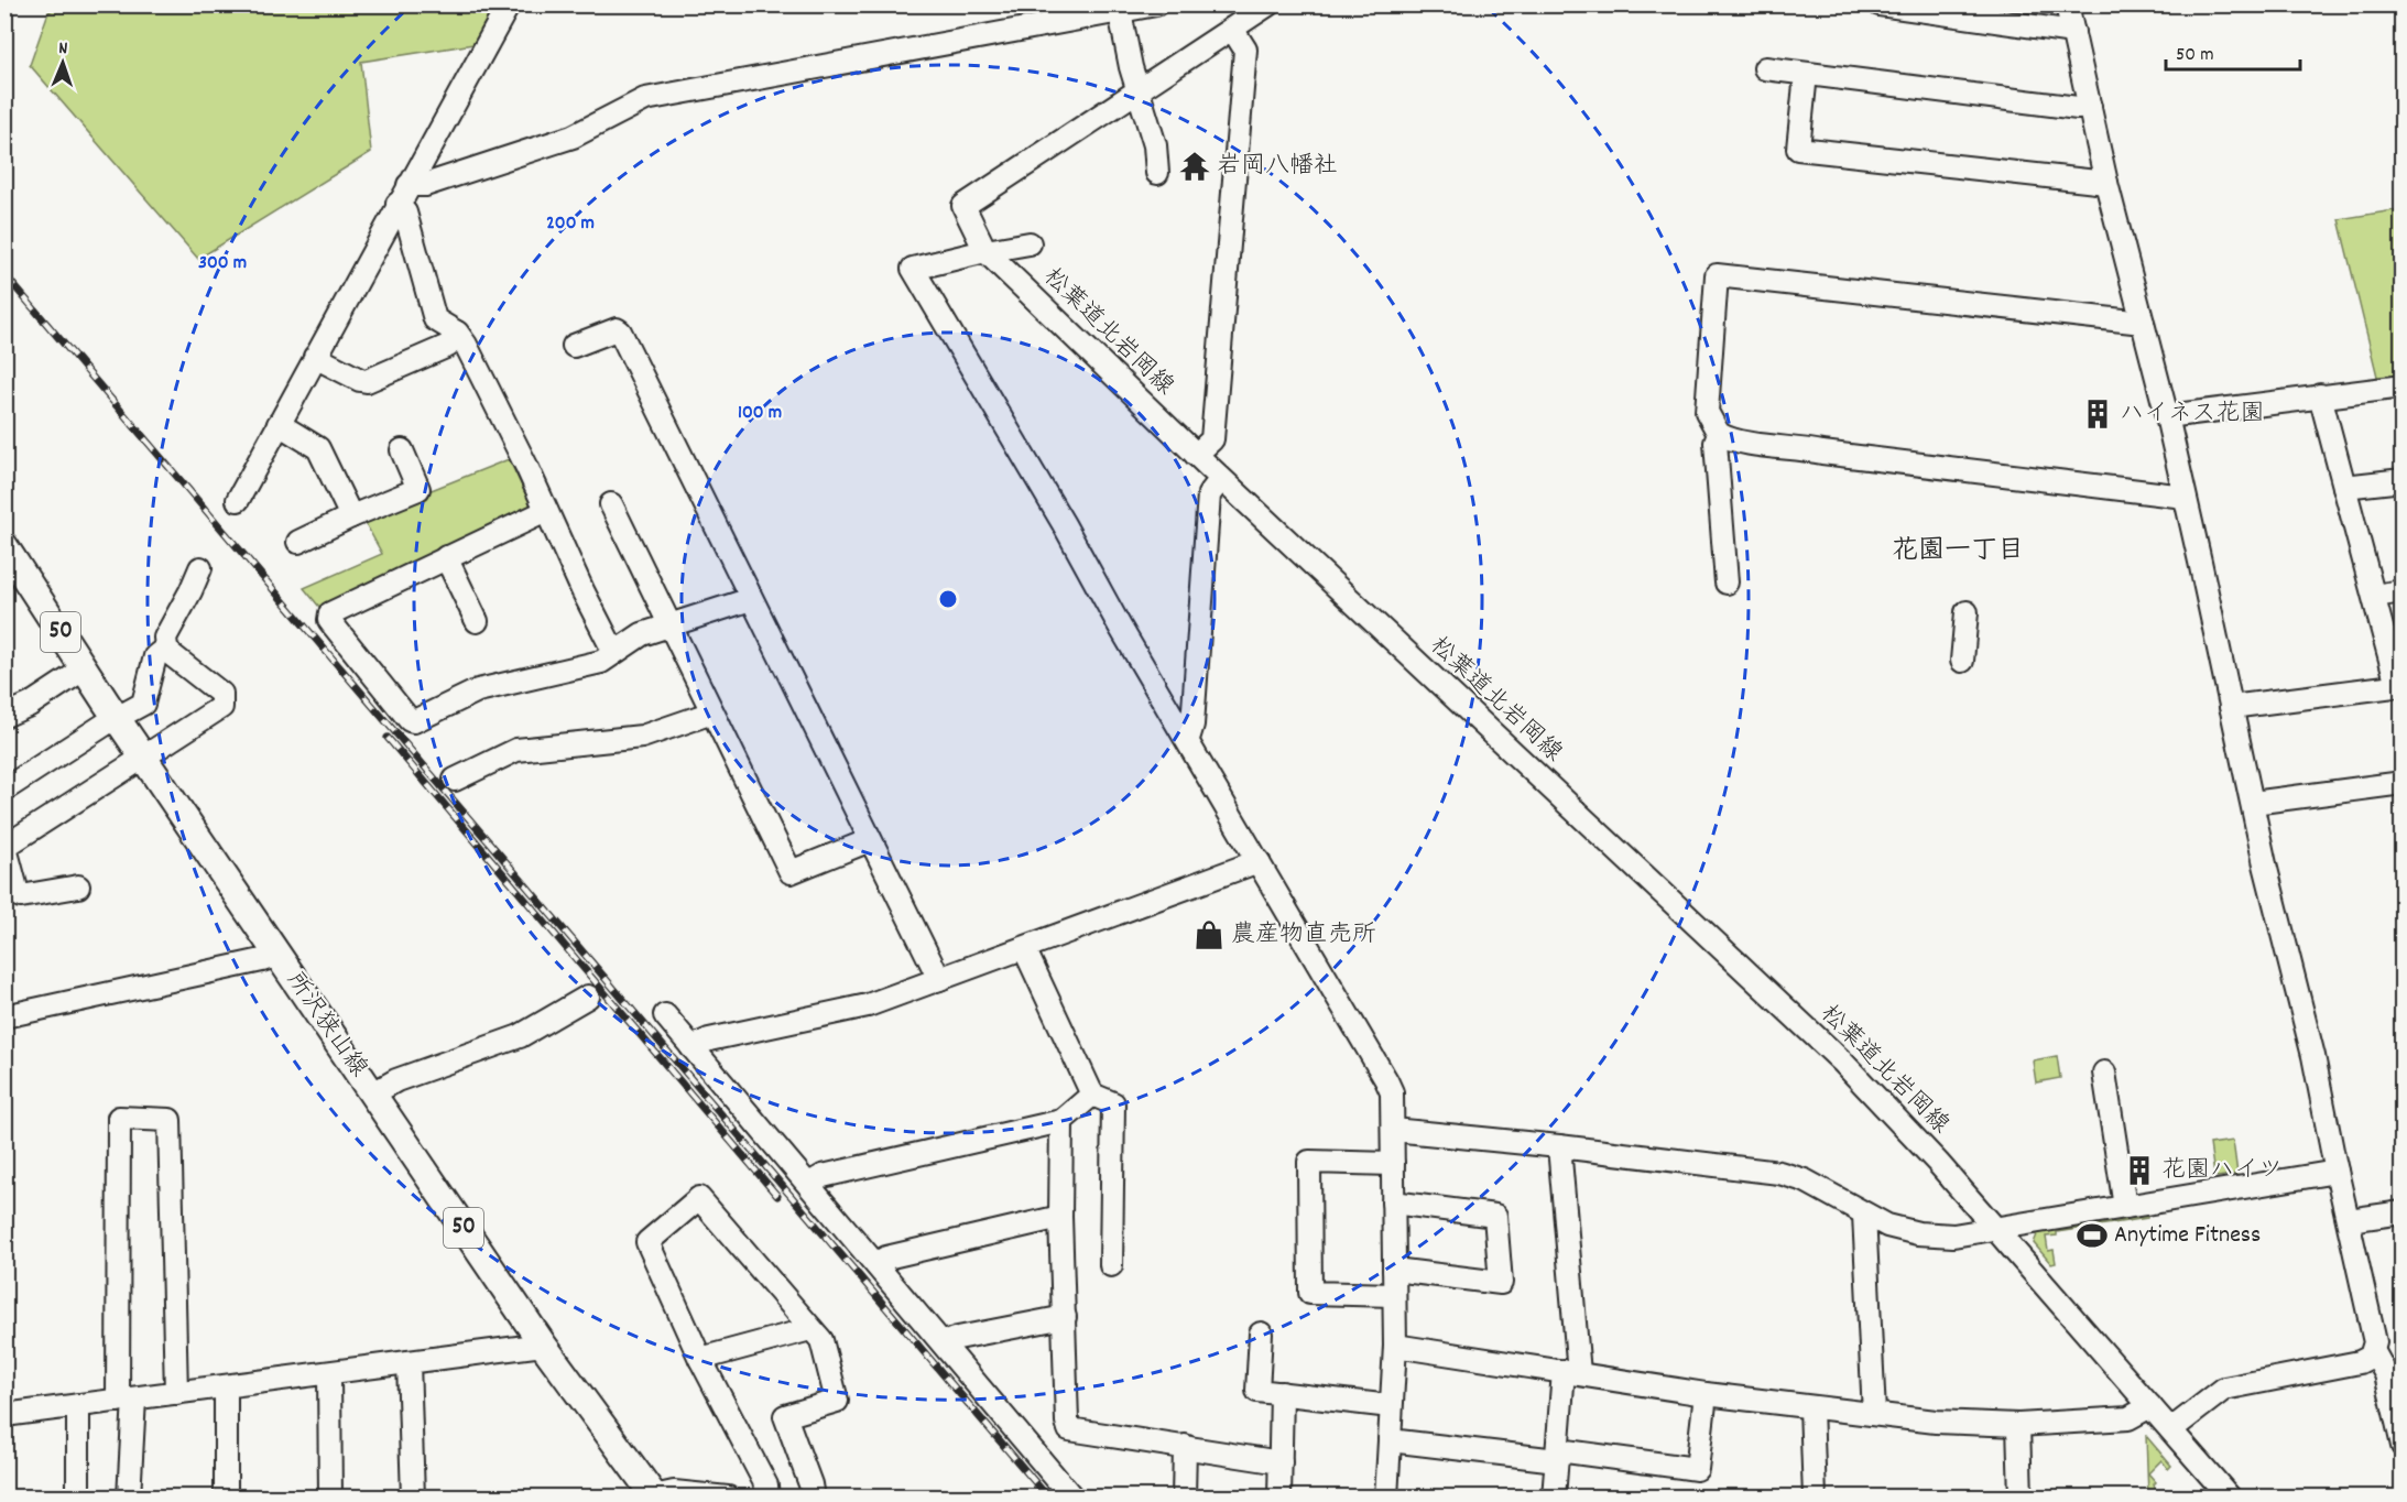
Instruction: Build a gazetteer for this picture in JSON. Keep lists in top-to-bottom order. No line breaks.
{"streets":{"main road":["50","所沢狭山線"],"street":["松葉道北岩岡線"]},"districts":["花園一丁目"],"places":{"temple":["岩岡八幡社"],"building":["ハイネス花園","花園ハイツ"],"shop":["農産物直売所"],"sports":["Anytime Fitness"]},"scale_bar":"50 m","north":"top","rings":["200 m","300 m","100 m"]}
